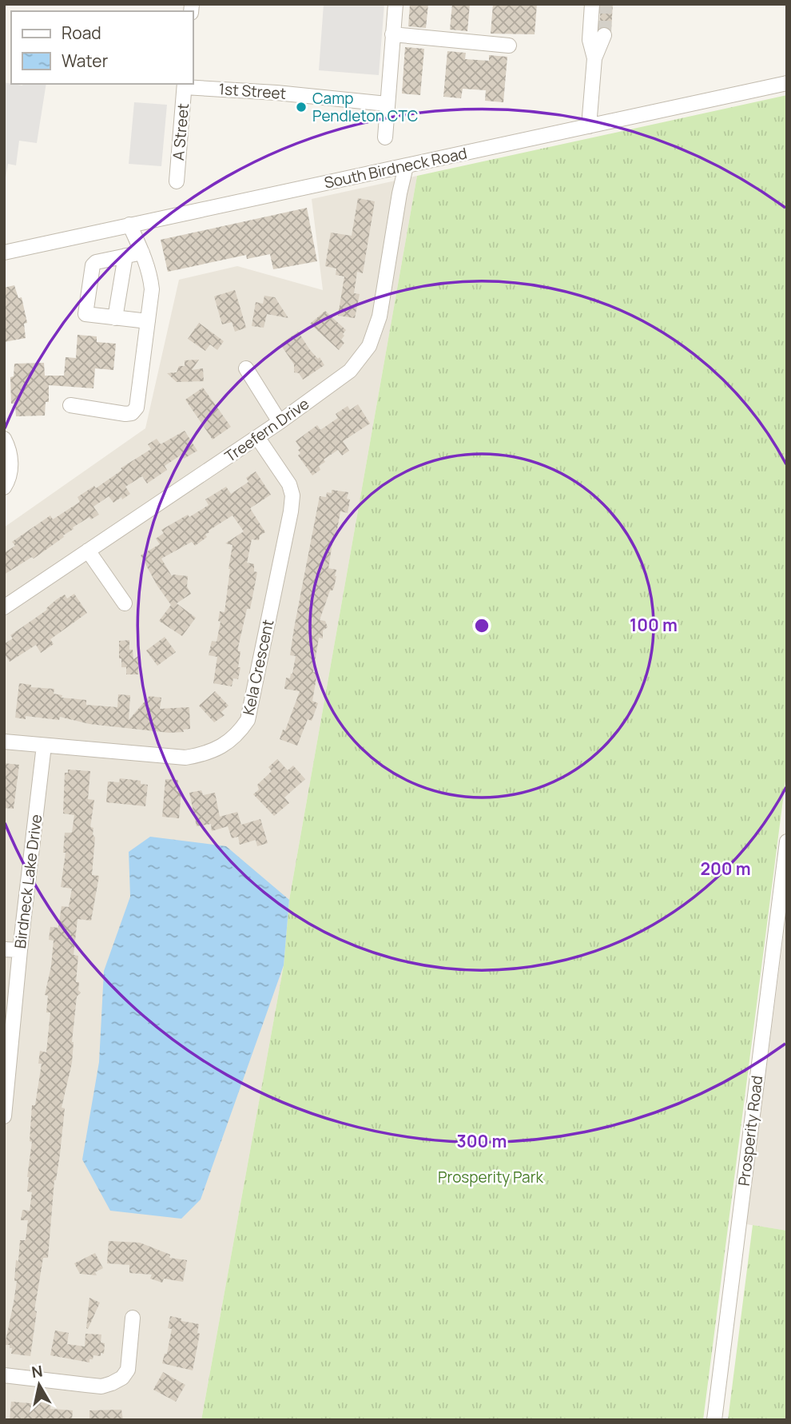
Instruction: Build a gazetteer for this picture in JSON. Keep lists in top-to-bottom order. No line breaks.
{"streets":{"street":["1st Street","A Street","South Birdneck Road","Treefern Drive","Kela Crescent","Birdneck Lake Drive","Prosperity Road"]},"crossings":[["1st Street","A Street"],["South Birdneck Road","Treefern Drive"],["Treefern Drive","Kela Crescent"],["Kela Crescent","Birdneck Lake Drive"]],"parks":["Prosperity Park"],"places":["Camp Pendleton CTC"],"legend":["Road","Water"],"north":"top","rings":["100 m","200 m","300 m"]}
